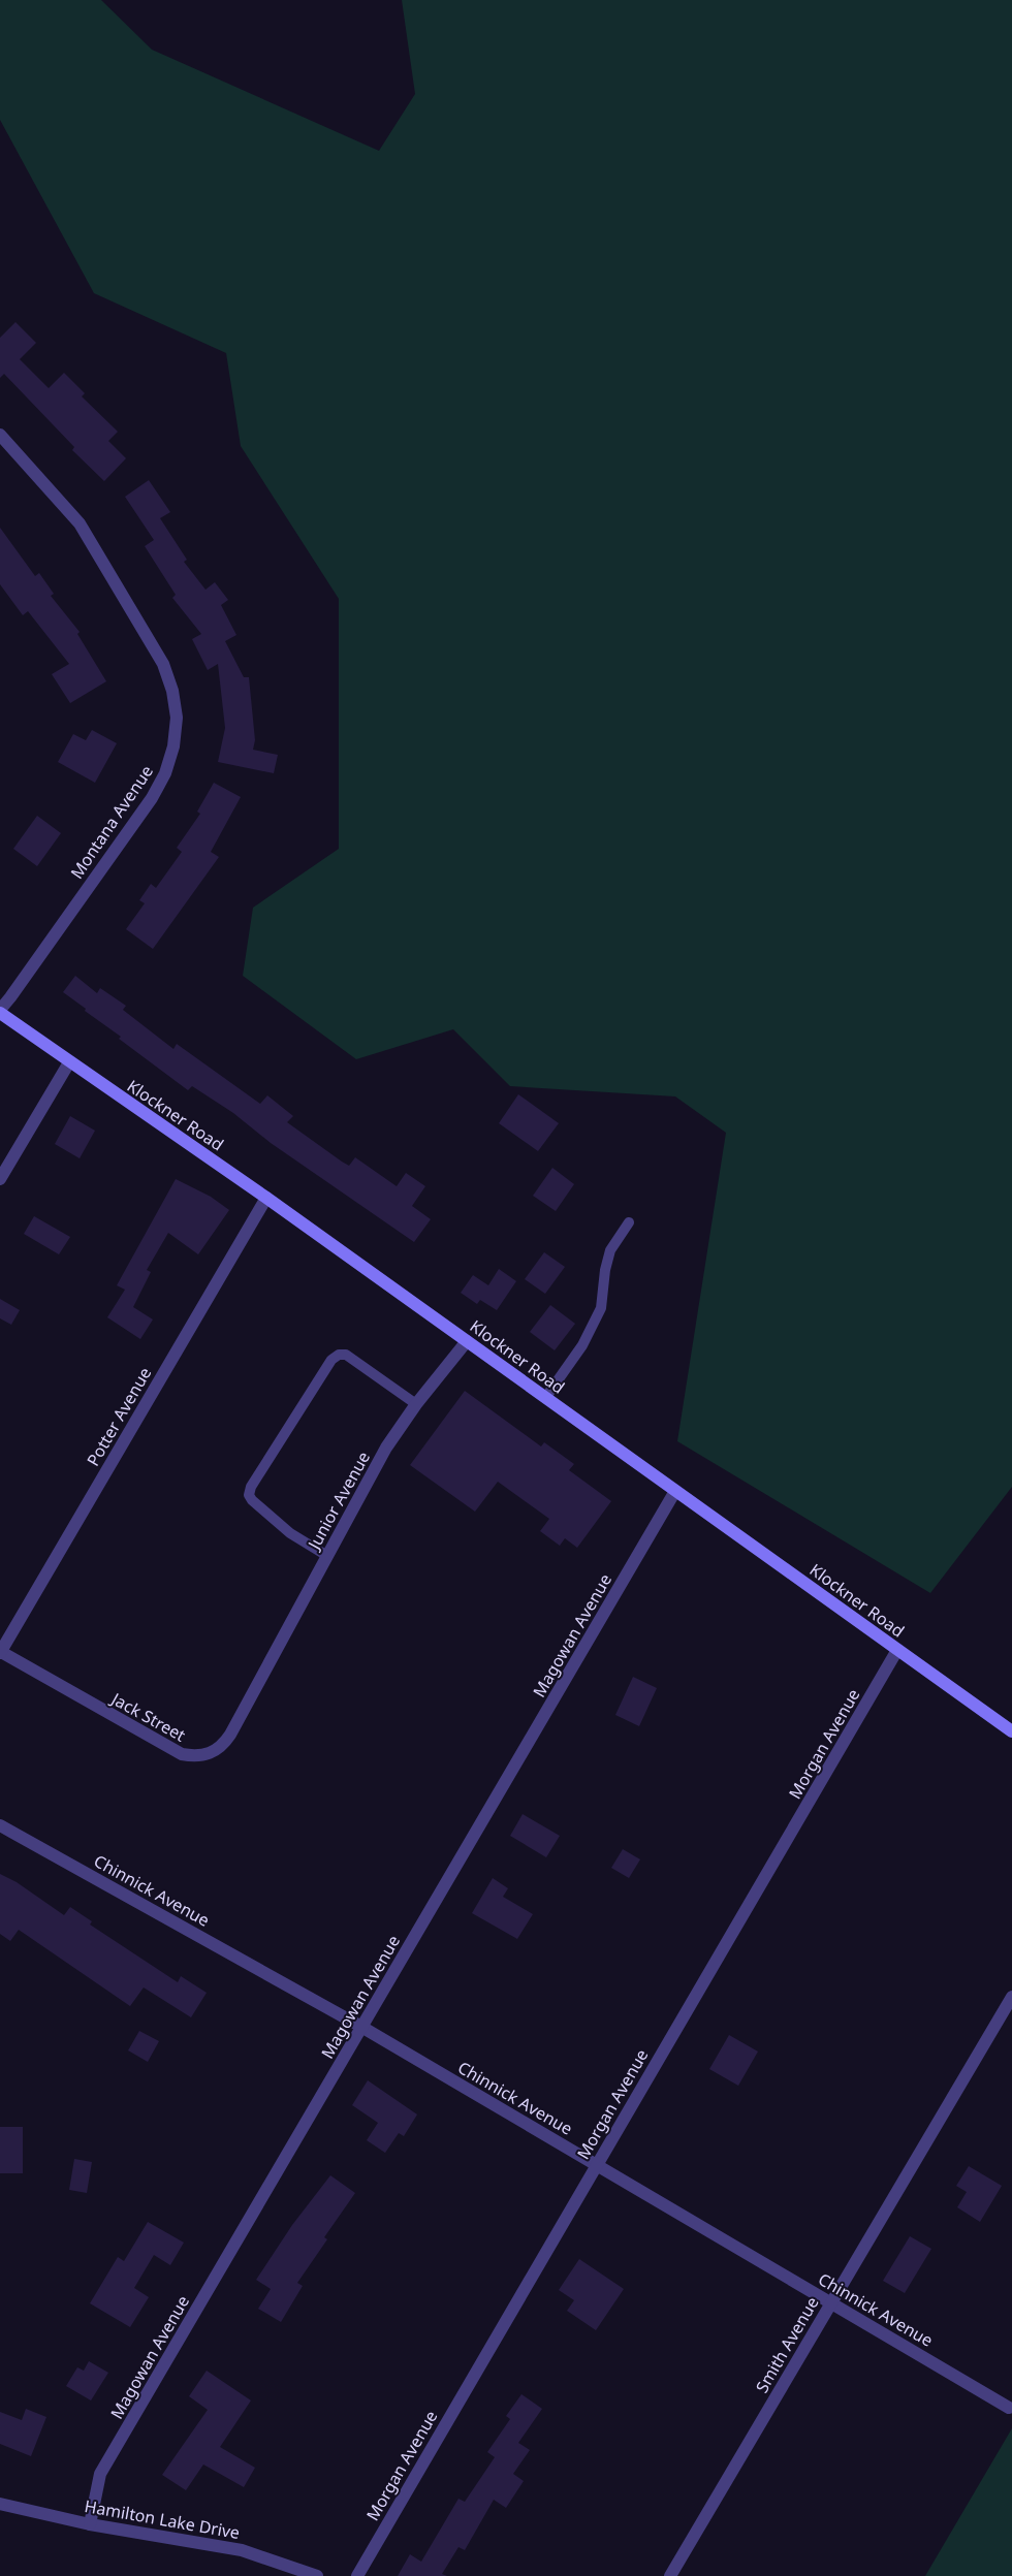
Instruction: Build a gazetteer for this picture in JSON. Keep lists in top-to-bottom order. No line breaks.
{"streets":{"main road":["Klockner Road"],"street":["Montana Avenue","Potter Avenue","Junior Avenue","Magowan Avenue","Jack Street","Morgan Avenue","Chinnick Avenue","Smith Avenue","Hamilton Lake Drive"]},"crossings":[["Montana Avenue","Klockner Road"],["Klockner Road","Potter Avenue"],["Klockner Road","Junior Avenue"],["Klockner Road","Magowan Avenue"],["Klockner Road","Morgan Avenue"],["Potter Avenue","Jack Street"],["Junior Avenue","Jack Street"],["Magowan Avenue","Chinnick Avenue"],["Magowan Avenue","Hamilton Lake Drive"],["Morgan Avenue","Chinnick Avenue"],["Chinnick Avenue","Smith Avenue"]]}
